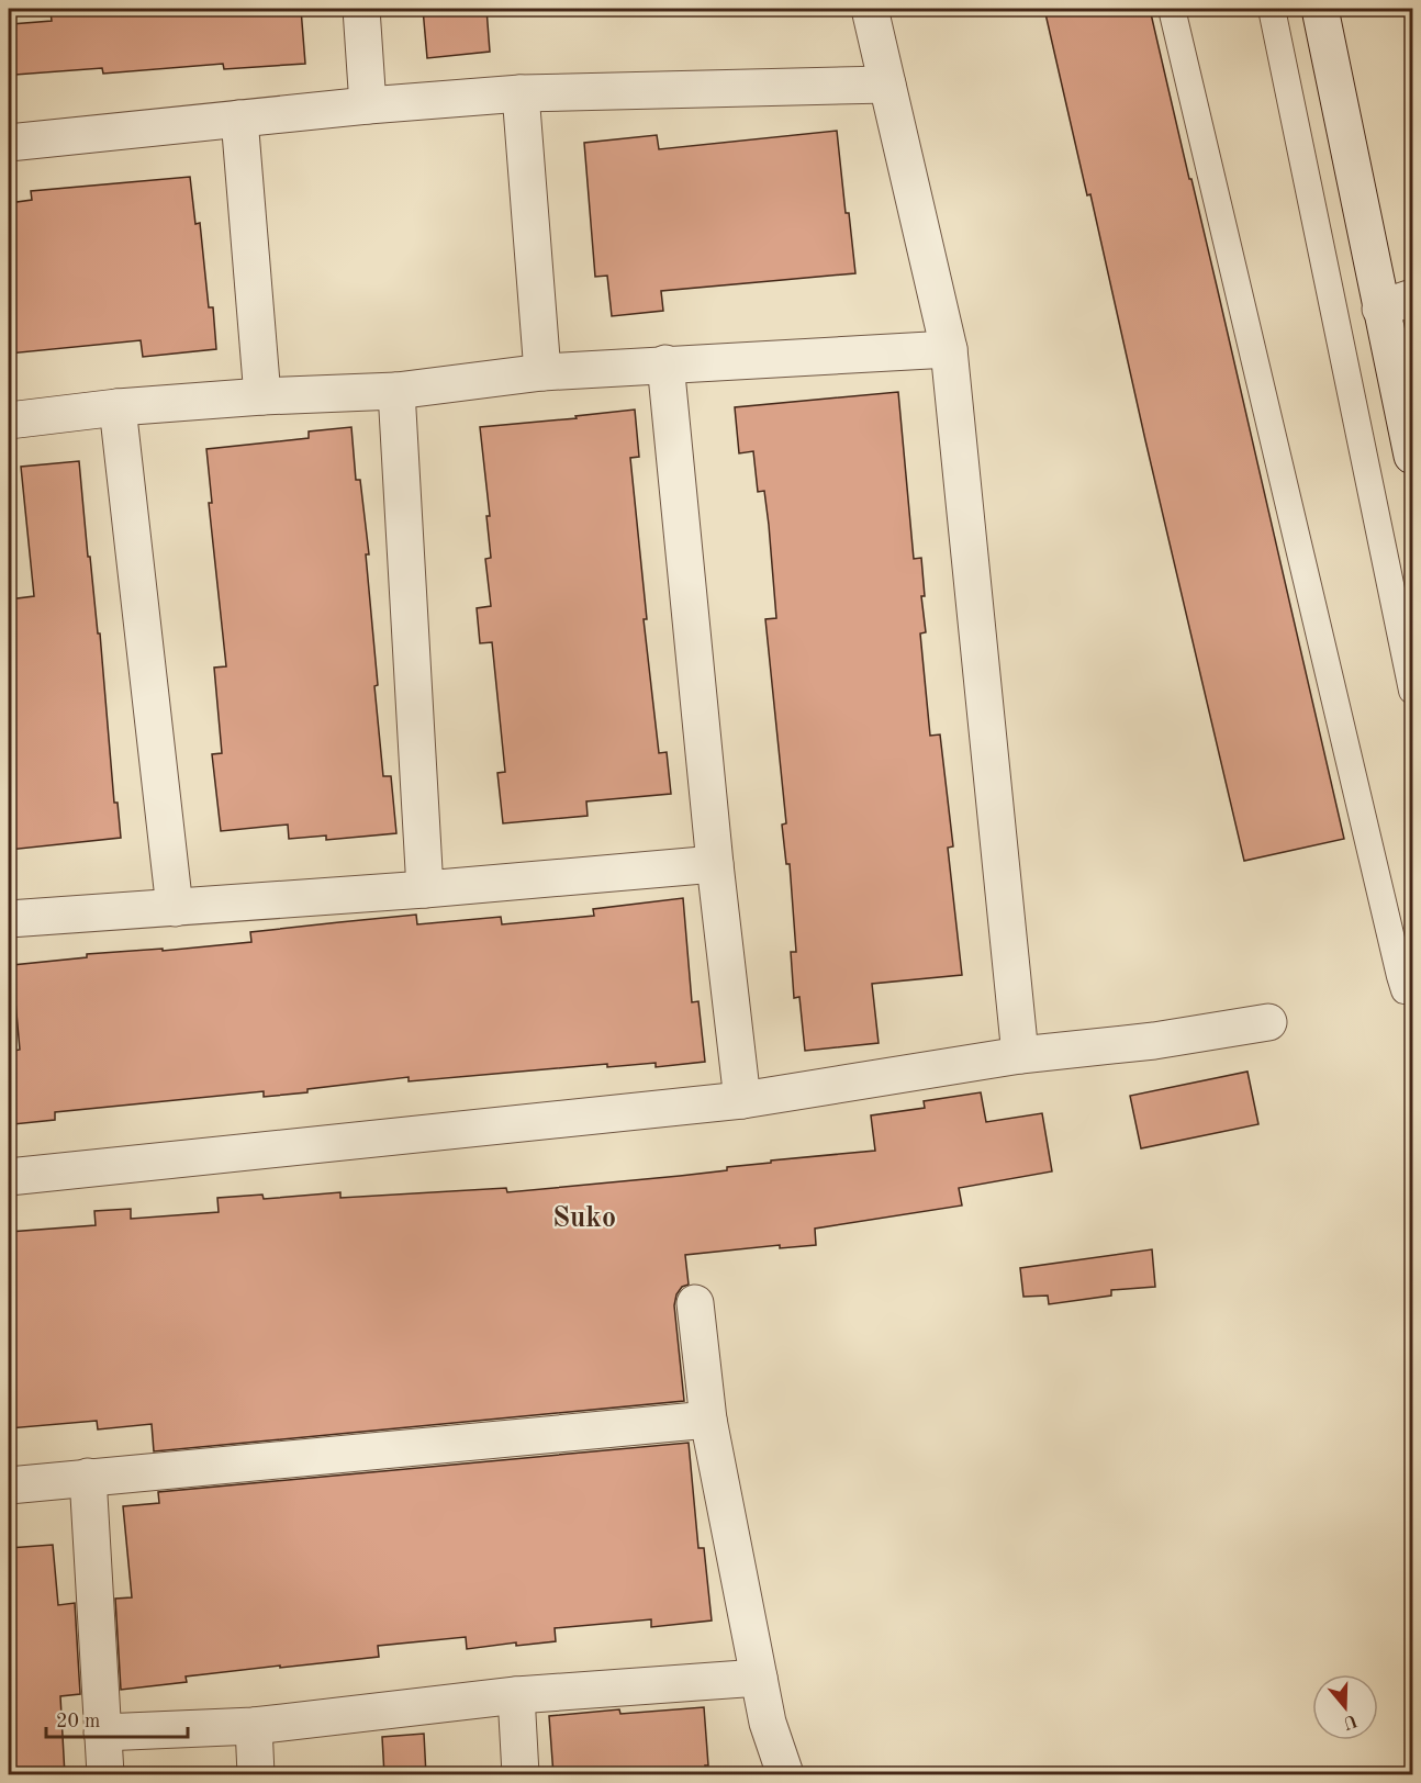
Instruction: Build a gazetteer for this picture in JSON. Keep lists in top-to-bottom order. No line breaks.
{"districts":["Suko"],"scale_bar":"20 m","north":"bottom"}
